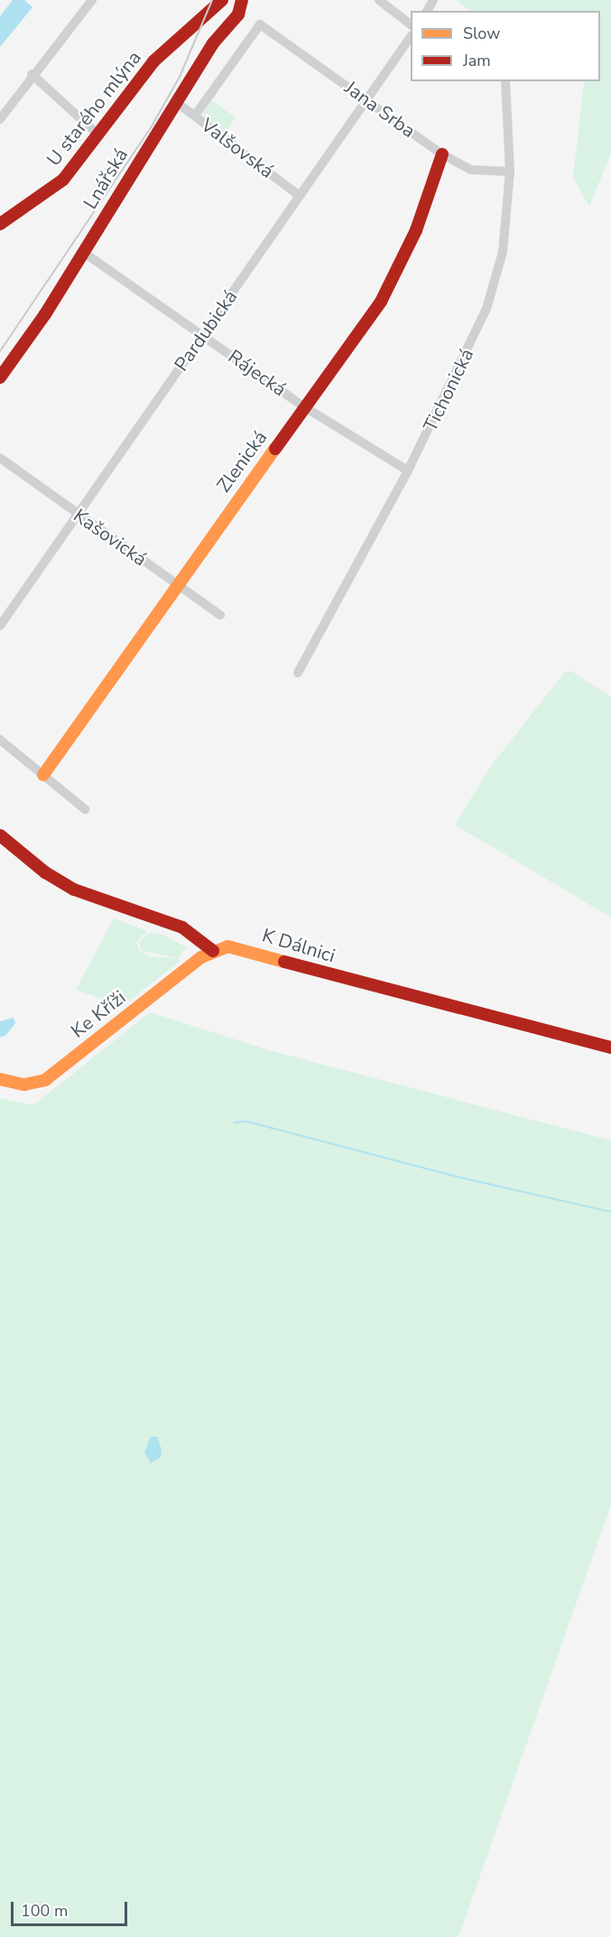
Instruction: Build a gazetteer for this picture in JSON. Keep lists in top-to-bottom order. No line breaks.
{"streets":{"street":["U starého mlýna","Jana Srba","Valšovská","Lnářská","Pardubická","Rájecká","Tichonická","Zlenická","Kašovická","K Dálnici","Ke Kříži"]},"crossings":[["Jana Srba","Valšovská"],["Jana Srba","Pardubická"],["Jana Srba","Tichonická"],["Jana Srba","Zlenická"],["Valšovská","Lnářská"],["Valšovská","Pardubická"],["Lnářská","Rájecká"],["Pardubická","Rájecká"],["Pardubická","Kašovická"],["Rájecká","Tichonická"],["Rájecká","Zlenická"],["Zlenická","Kašovická"],["K Dálnici","Ke Kříži"]],"legend":["Slow","Jam"],"scale_bar":"100 m"}
